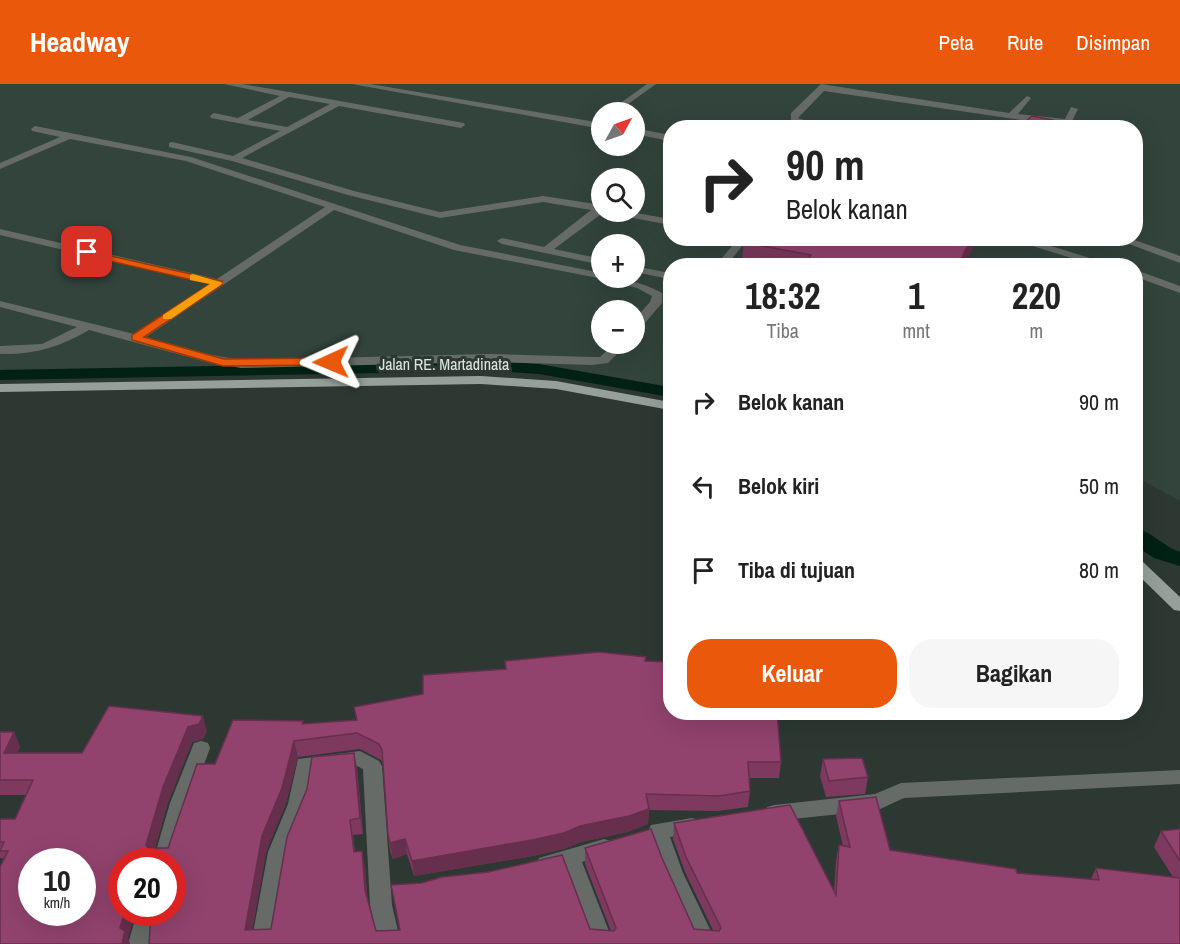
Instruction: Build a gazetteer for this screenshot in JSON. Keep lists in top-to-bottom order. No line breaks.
{"streets":{"main road":["Jalan RE. Martadinata"]},"north":"top right","page":{"header":"Headway","nav":["Peta","Rute","Disimpan"],"map_buttons":["+","−"],"turn":["90 m","Belok kanan"],"eta":["18:32","Tiba","1","mnt","220","m"],"list":[{"name":"Belok kanan","value":"90 m"},{"name":"Belok kiri","value":"50 m"},{"name":"Tiba di tujuan","value":"80 m"}],"buttons":["Keluar","Bagikan"],"speed":"10 km/h","limit":"20"}}
